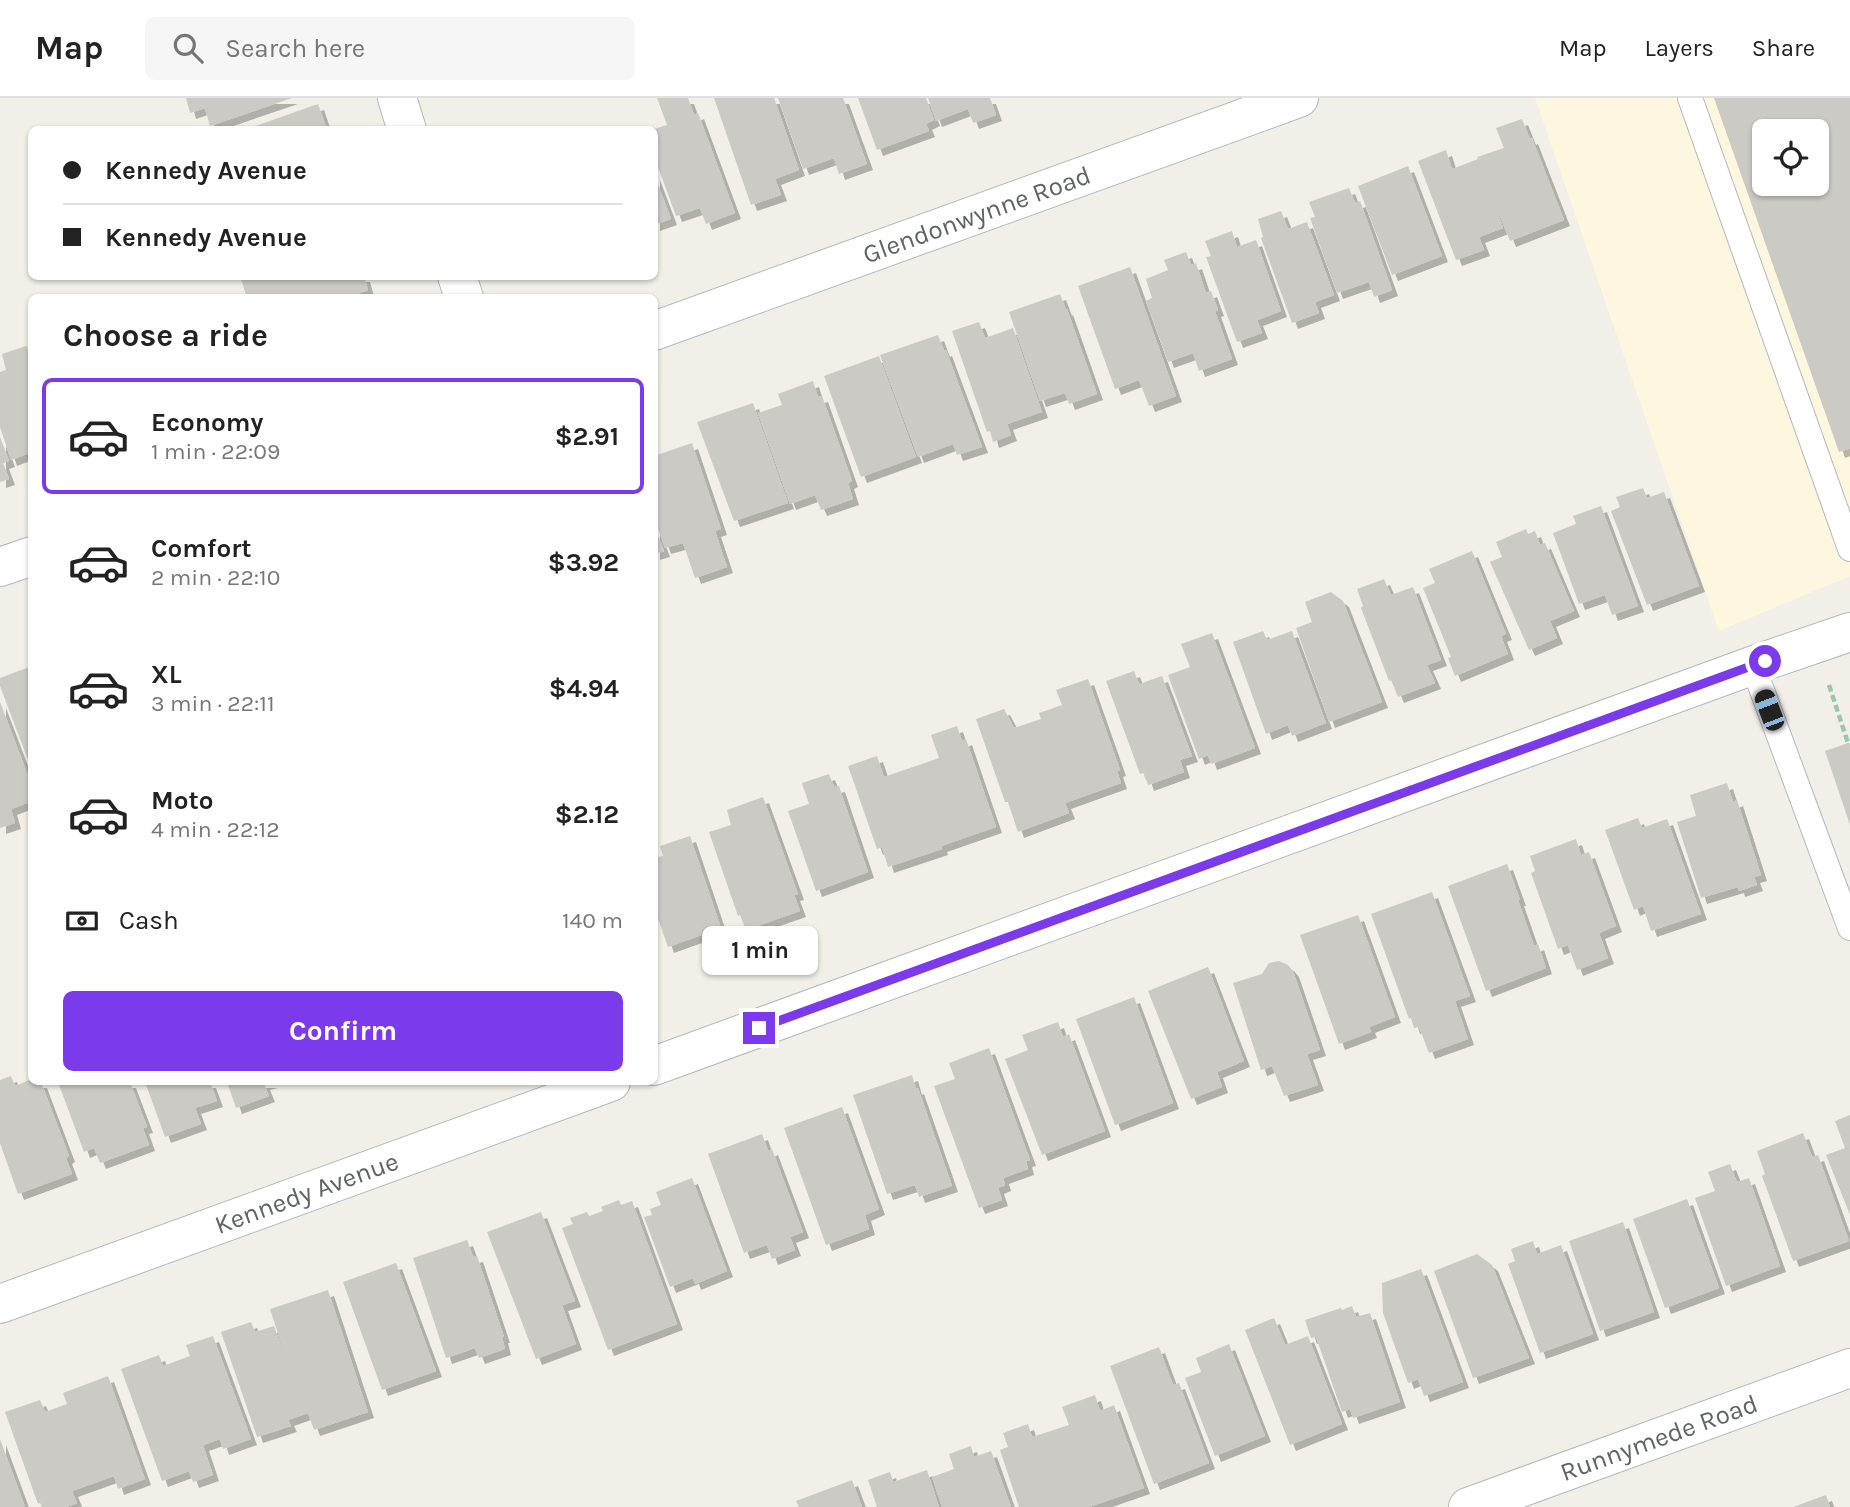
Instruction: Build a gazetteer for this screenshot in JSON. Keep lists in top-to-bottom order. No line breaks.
{"streets":{"street":["Glendonwynne Road","Kennedy Avenue","Runnymede Road"]},"page":{"header":"Map","search":"Search here","nav":["Map","Layers","Share"],"banner":["Kennedy Avenue","Kennedy Avenue"],"heading":"Choose a ride","list":[{"name":"Economy","note":"1 min · 22:09","value":"$2.91"},{"name":"Comfort","note":"2 min · 22:10","value":"$3.92"},{"name":"XL","note":"3 min · 22:11","value":"$4.94"},{"name":"Moto","note":"4 min · 22:12","value":"$2.12"}],"pay":["Cash","140 m"],"bubble":"1 min","buttons":"Confirm"}}
